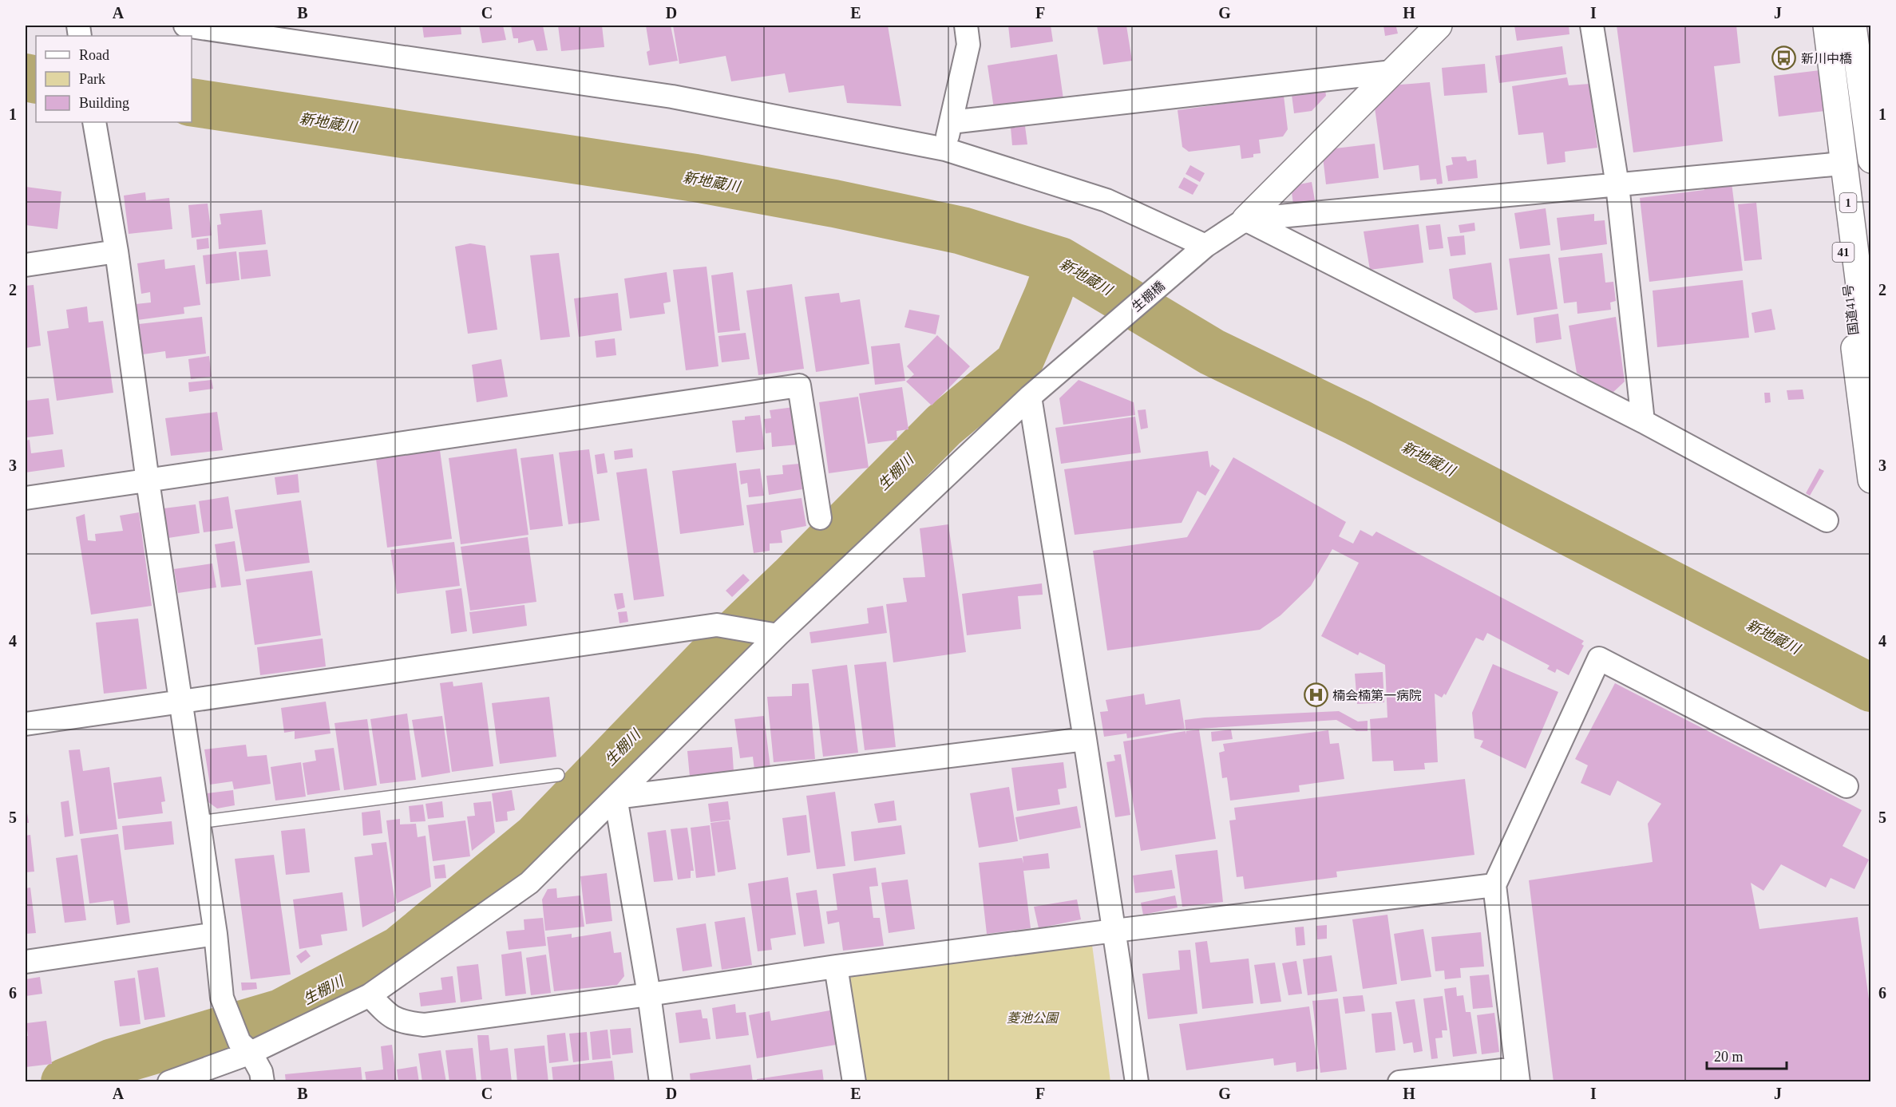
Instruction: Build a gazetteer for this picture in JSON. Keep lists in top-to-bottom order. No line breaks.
{"streets":{"main road":["1","41","国道41号"],"street":["生棚橋"]},"water":["新地蔵川","生棚川"],"parks":["菱池公園"],"places":{"bus stop":["新川中橋"],"hospital":["楠会楠第一病院"]},"legend":["Road","Park","Building"],"scale_bar":"20 m","grid":{"columns":["A","B","C","D","E","F","G","H","I","J"],"rows":["1","2","3","4","5","6"]}}
